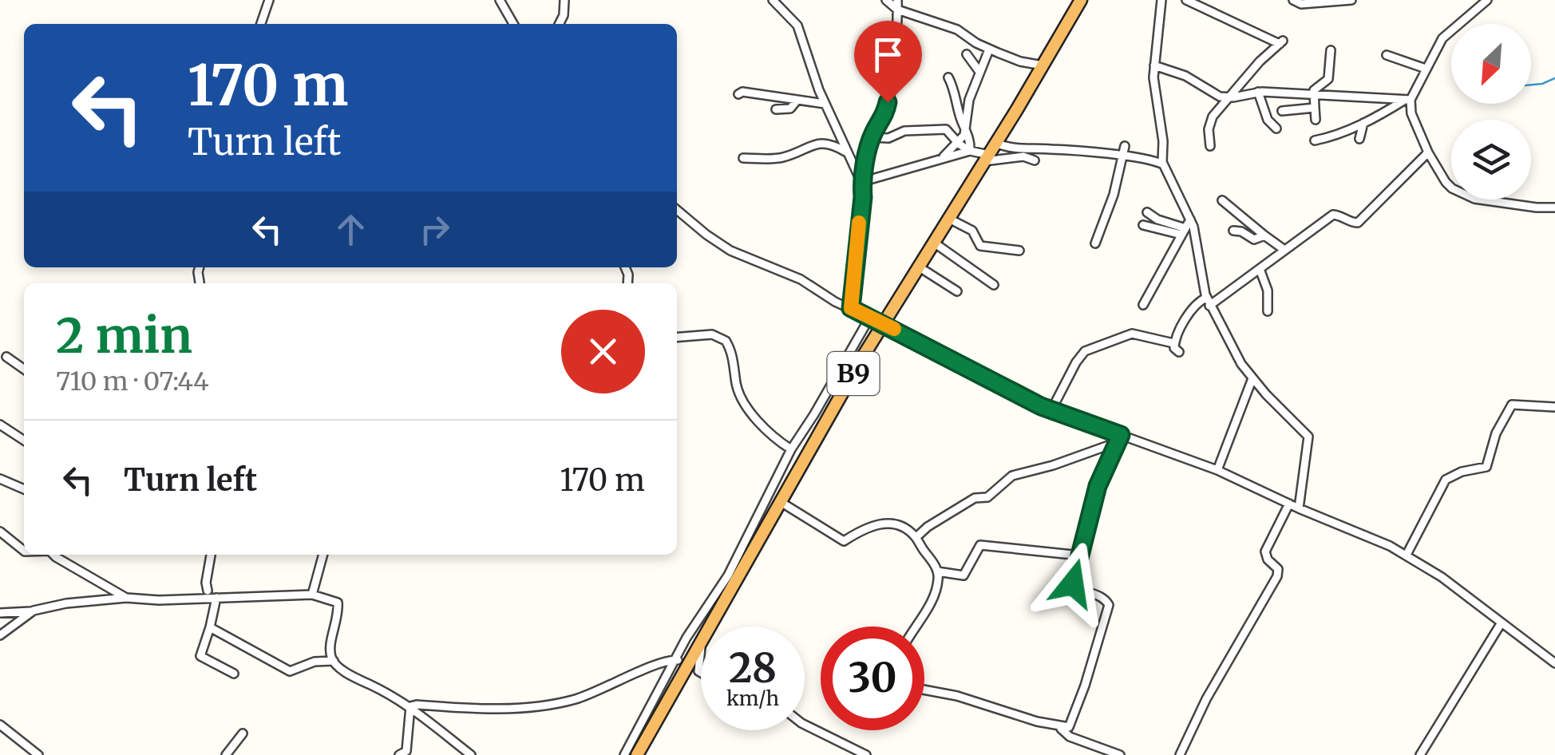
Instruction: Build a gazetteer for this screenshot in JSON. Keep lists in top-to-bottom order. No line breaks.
{"streets":{"highway":["B9"]},"north":"bottom left","page":{"turn":["170 m","Turn left"],"heading":["2 min","710 m · 07:44"],"list":[{"name":"Turn left","value":"170 m"}],"speed":"28 km/h","limit":"30"}}
